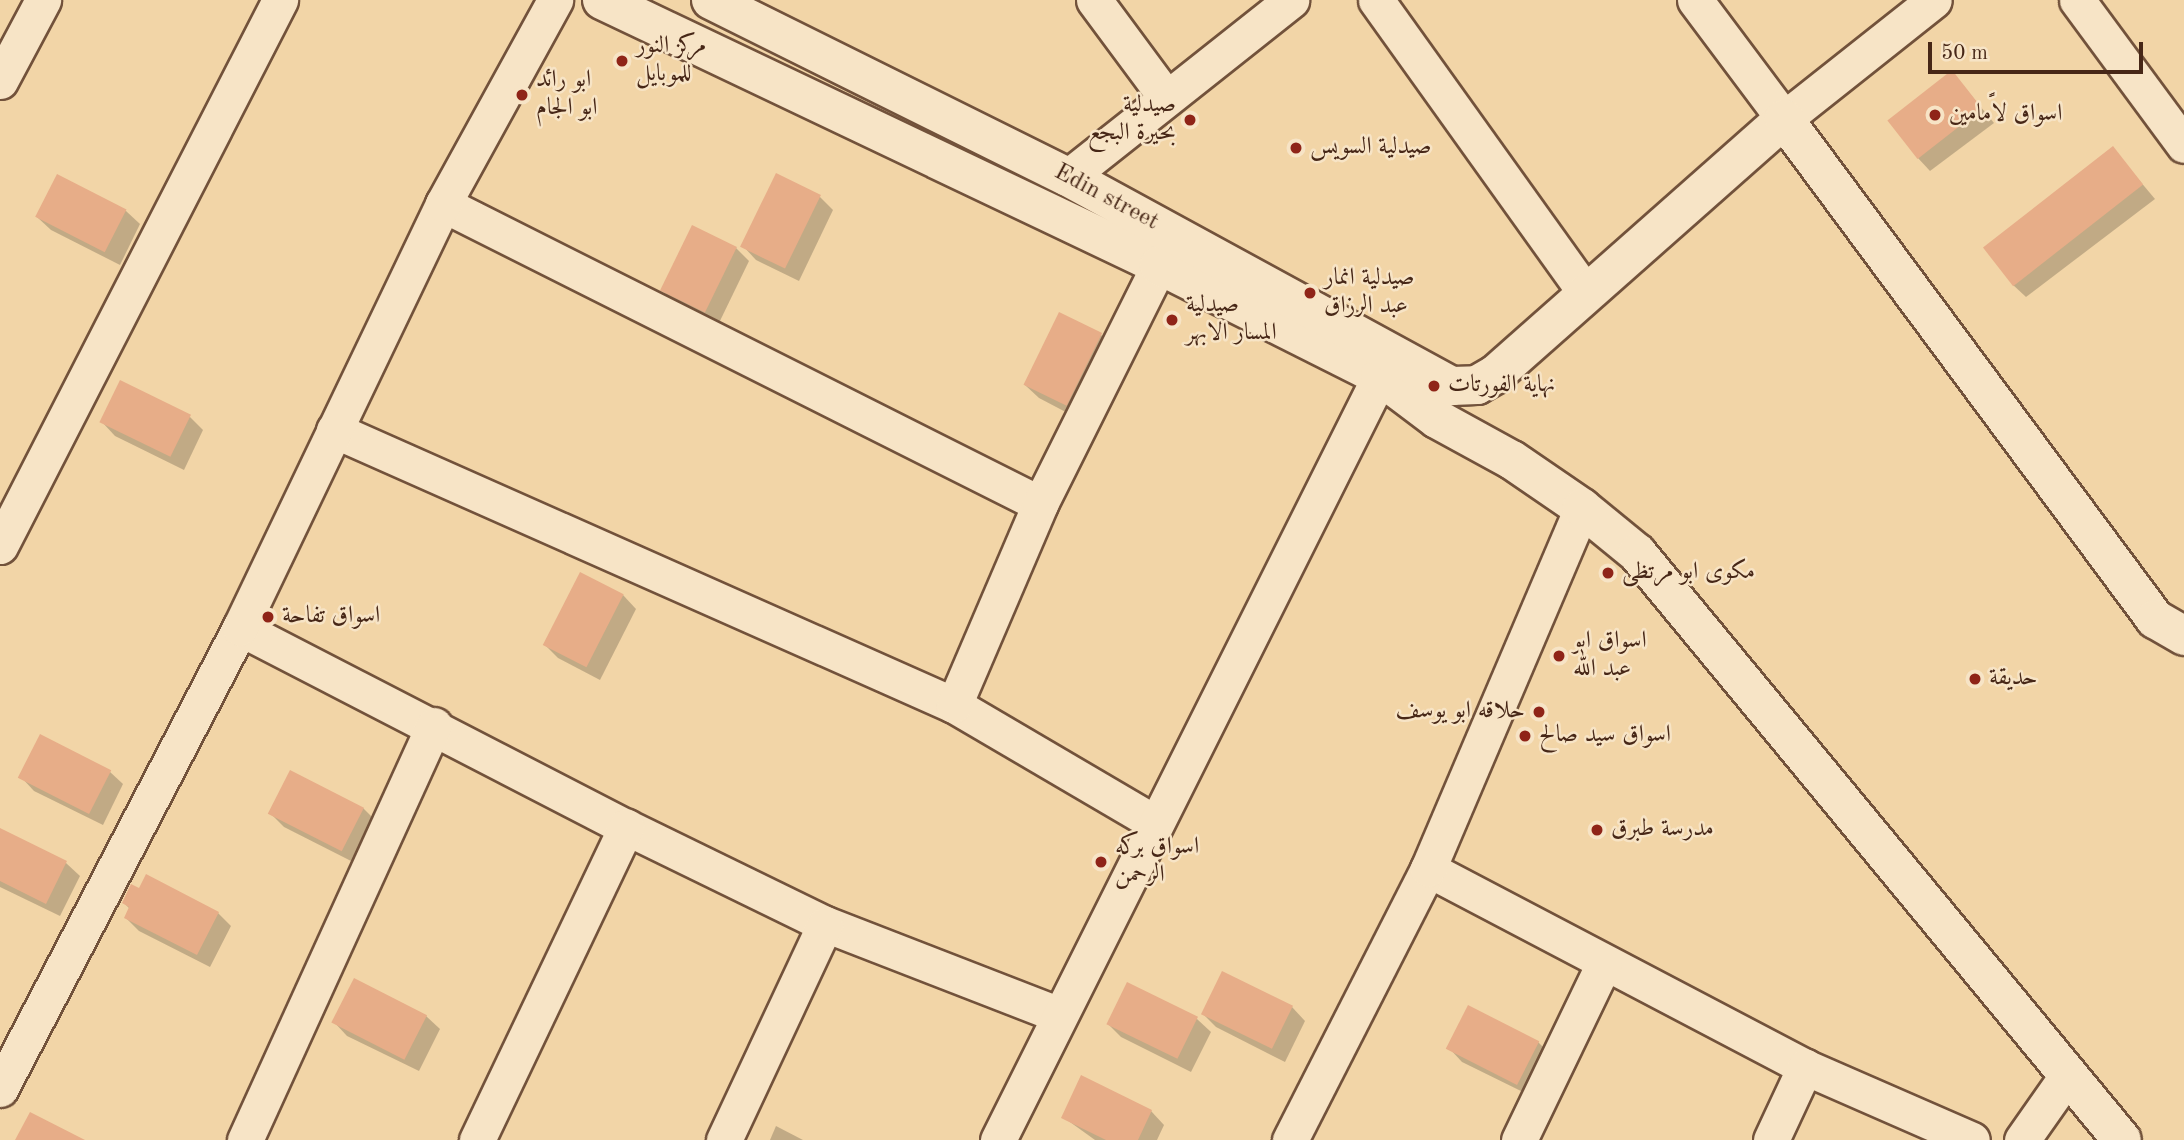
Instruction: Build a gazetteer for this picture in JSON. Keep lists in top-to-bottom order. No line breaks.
{"streets":{"street":["Edin street"]},"places":["مركز النور للموبايل","ابو رائد ابو الجام","اسواق لاًًمامين","صيدلية بحيرة البجع","صيدلية السويس","صيدلية انمار عبد الرزاق","صيدلية المسار الابهر","نهاية الفورتات","مكوى ابو مرتظى","اسواق تفاحة","اسواق ابو عبد الله","حديقة","حلاقه ابو يوسف","اسواق سيد صالح","مدرسة طبرق","اسواق بركه الرحمن"],"scale_bar":"50 m"}
